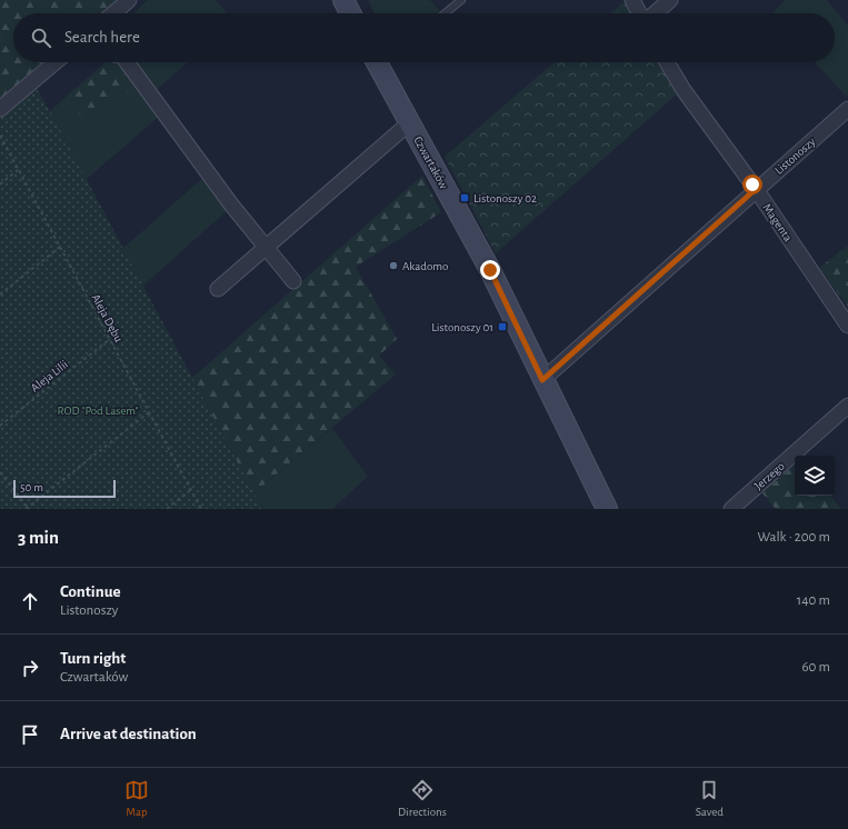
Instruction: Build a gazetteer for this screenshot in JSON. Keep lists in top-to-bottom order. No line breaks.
{"streets":{"street":["Listonoszy","Czwartaków","Magenta","Jerzego"],"path":["Aleja Dębu","Aleja Lilii"]},"crossings":[["Listonoszy","Czwartaków"],["Listonoszy","Magenta"],["Aleja Dębu","Aleja Lilii"]],"parks":["ROD \"Pod Lasem\""],"places":{"transit":["Listonoszy 02","Listonoszy 01"],"other":["Akadomo"]},"scale_bar":"50 m","page":{"search":"Search here","scale":"50 m","heading":["3 min","Walk · 200 m"],"list":[["Continue","Listonoszy","140 m"],["Turn right","Czwartaków","60 m"],"Arrive at destination"],"nav":["Map","Directions","Saved"]}}
